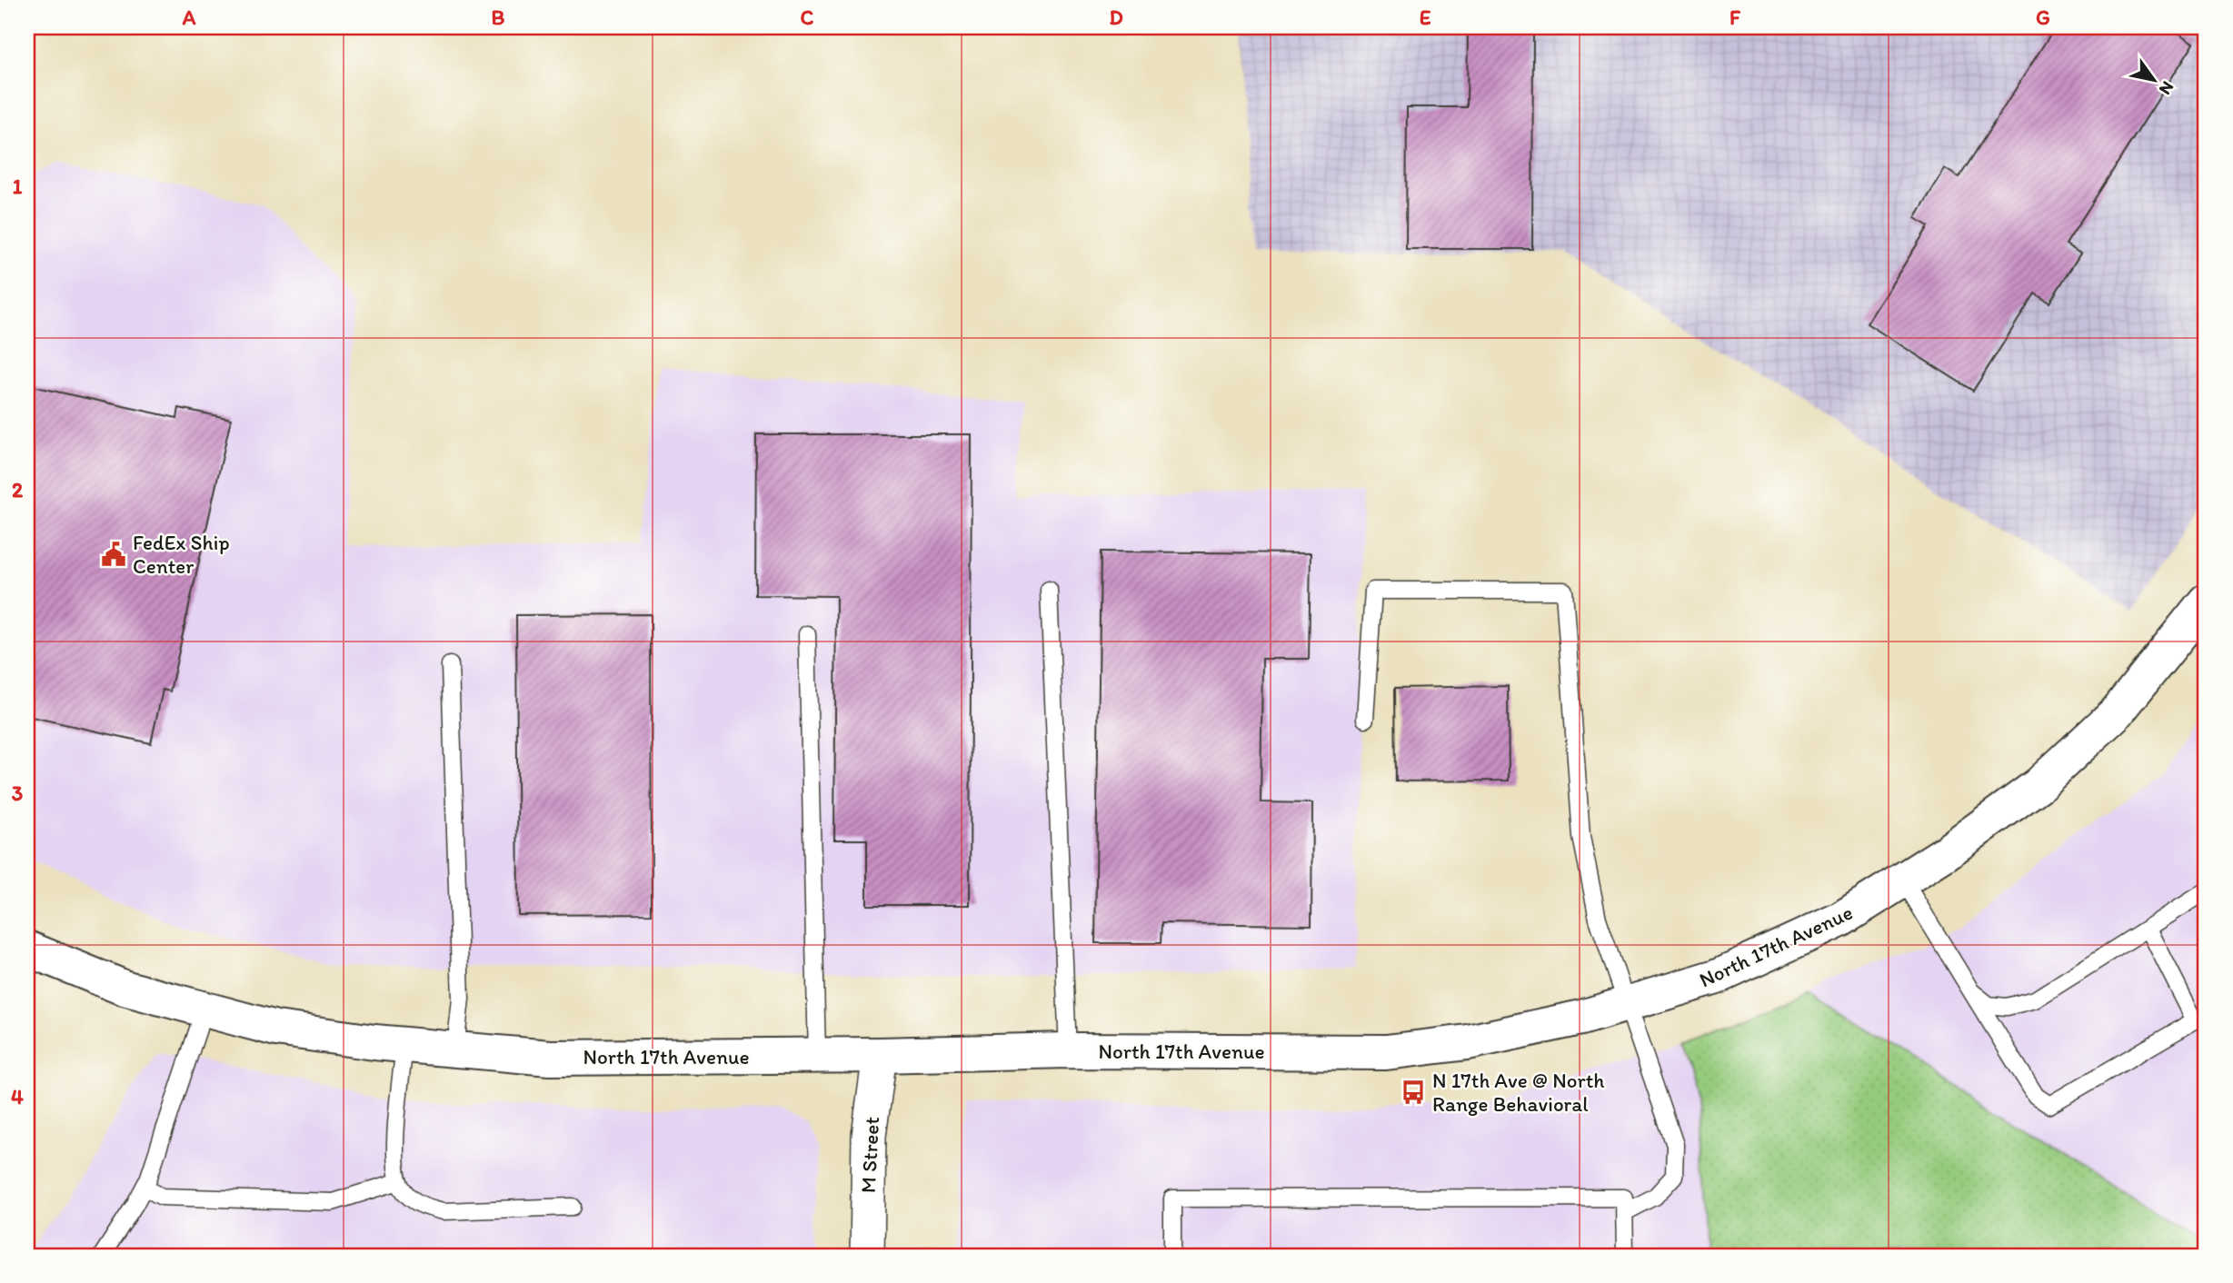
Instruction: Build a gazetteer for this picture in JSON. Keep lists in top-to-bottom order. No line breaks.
{"streets":{"street":["North 17th Avenue","M Street"]},"crossings":[["North 17th Avenue","M Street"]],"places":{"public building":["FedEx Ship Center"],"bus stop":["N 17th Ave @ North Range Behavioral"]},"north":"bottom right","grid":{"columns":["A","B","C","D","E","F","G"],"rows":["1","2","3","4"]}}
